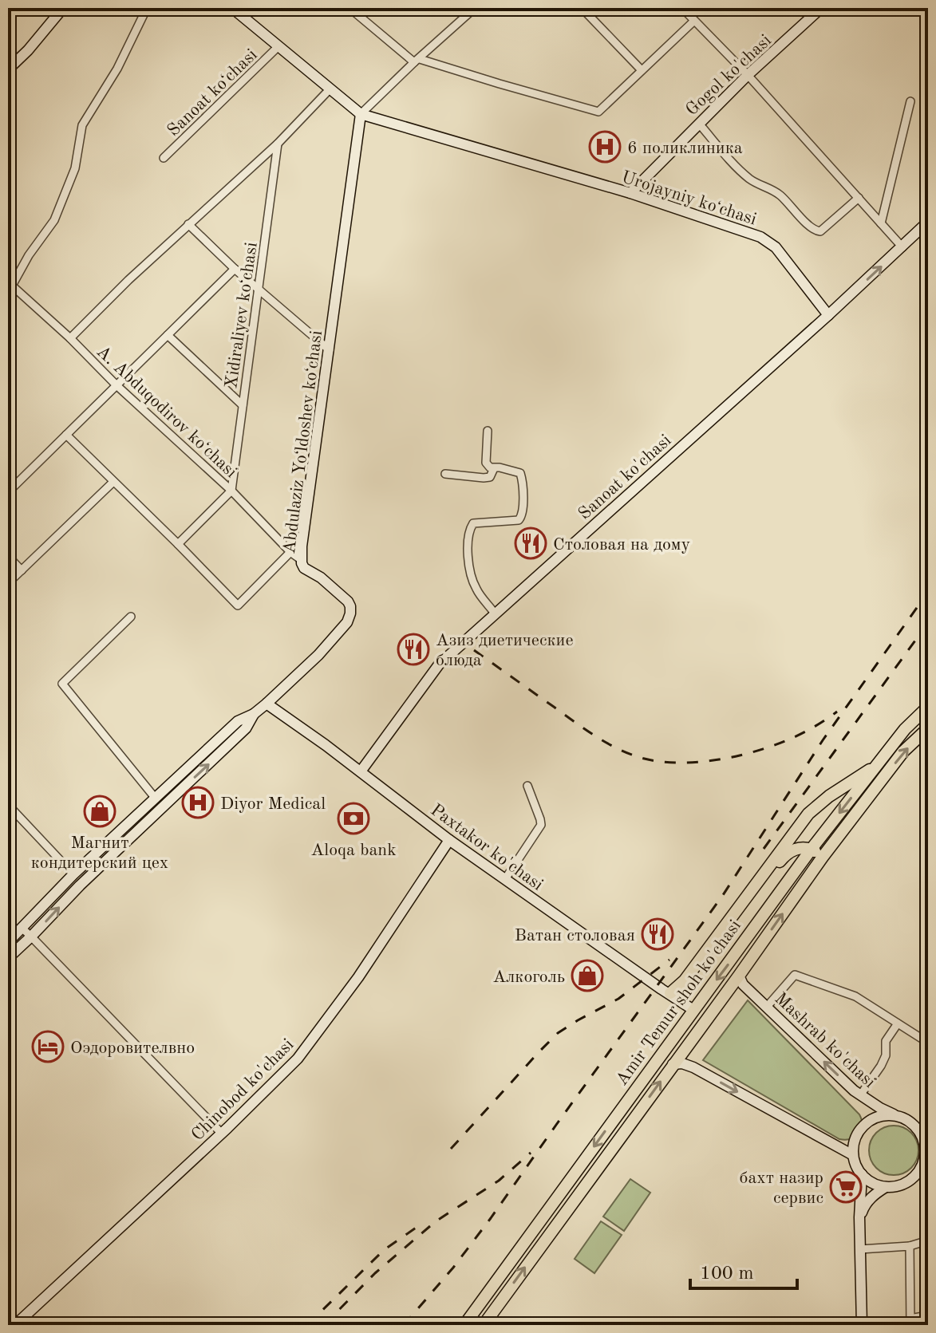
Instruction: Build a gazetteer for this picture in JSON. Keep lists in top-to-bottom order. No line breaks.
{"streets":{"main road":["Gogol ko'chasi","Urоjayniy koʻchasi","Abdulaziz Yoʻldoshev koʻchasi","Sanoat ko'chasi","Paxtakor ko'chasi","Amir Temur shoh ko'chasi","Mashrab ko'chasi","Chinobod ko'chasi"],"street":["Sanoat koʻchasi","Xidiraliyev koʻchasi","A. Abduqodirov koʻchasi"]},"crossings":[["Gogol ko'chasi","Urоjayniy koʻchasi"],["Urоjayniy koʻchasi","Abdulaziz Yoʻldoshev koʻchasi"],["Urоjayniy koʻchasi","Sanoat ko'chasi"],["Xidiraliyev koʻchasi","A. Abduqodirov koʻchasi"],["A. Abduqodirov koʻchasi","Abdulaziz Yoʻldoshev koʻchasi"],["Abdulaziz Yoʻldoshev koʻchasi","Paxtakor ko'chasi"],["Sanoat ko'chasi","Paxtakor ko'chasi"],["Paxtakor ko'chasi","Amir Temur shoh ko'chasi"],["Paxtakor ko'chasi","Chinobod ko'chasi"],["Amir Temur shoh ko'chasi","Mashrab ko'chasi"]],"places":{"hospital":["6 поликлиника","Diyor Medical"],"restaurant":["Столовая на дому","Азиз диетические блюда","Ватан столовая"],"shop":["Магнит кондитерский цех","Алкоголь"],"bank":["Aloqa bank"],"hotel":["Оэдоровителвно"],"supermarket":["бахт назир сервис"]},"scale_bar":"100 m"}
